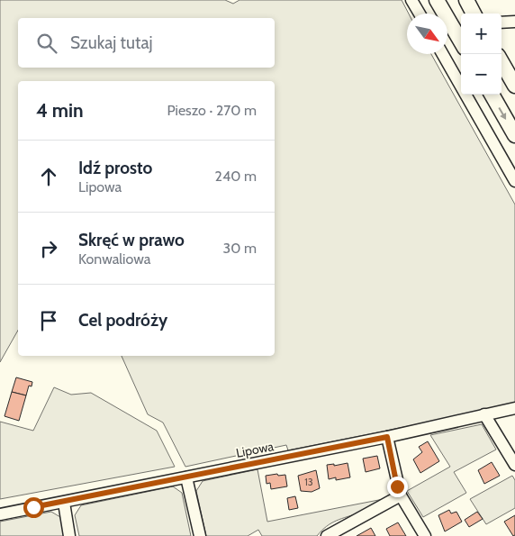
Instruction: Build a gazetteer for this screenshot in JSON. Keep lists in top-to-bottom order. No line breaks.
{"streets":{"street":["Lipowa"]},"house_numbers":["13"],"north":"bottom right","page":{"map_buttons":["+","−"],"search":"Szukaj tutaj","heading":["4 min","Pieszo · 270 m"],"list":[["Idź prosto","Lipowa","240 m"],["Skręć w prawo","Konwaliowa","30 m"],"Cel podróży"]}}
